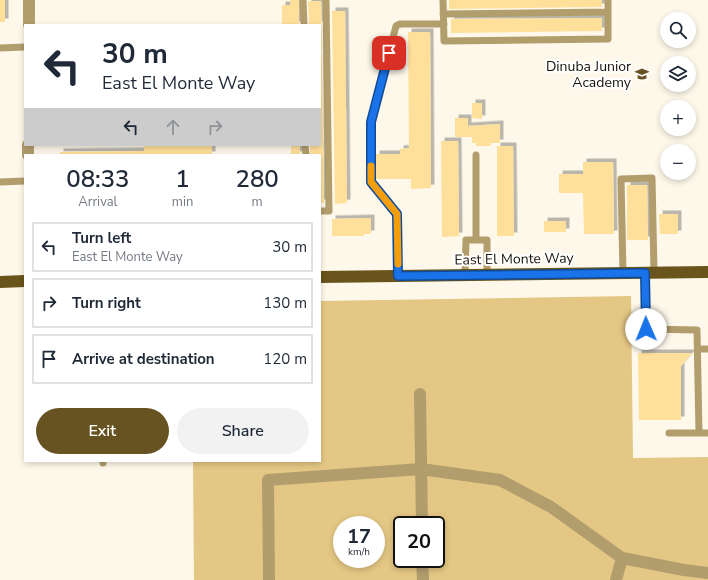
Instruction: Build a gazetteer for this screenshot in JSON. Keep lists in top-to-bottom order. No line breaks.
{"streets":{"main road":["East El Monte Way"]},"places":{"school or university":["Dinuba Junior Academy"]},"page":{"map_buttons":["+","−"],"turn":["30 m","East El Monte Way"],"eta":["08:33","Arrival","1","min","280","m"],"list":[{"name":"Turn left","note":"East El Monte Way","value":"30 m"},{"name":"Turn right","value":"130 m"},{"name":"Arrive at destination","value":"120 m"}],"buttons":["Exit","Share"],"speed":"17 km/h","limit":"20"}}
